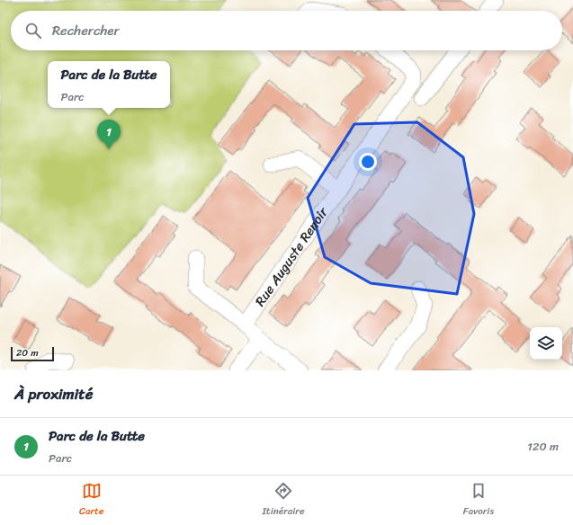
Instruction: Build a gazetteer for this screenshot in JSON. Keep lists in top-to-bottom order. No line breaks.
{"streets":{"street":["Rue Auguste Renoir"]},"scale_bar":"20 m","page":{"search":"Rechercher","popup":["Parc de la Butte","Parc"],"pins":"1","scale":"20 m","heading":"À proximité","list":[{"mark":"1","name":"Parc de la Butte","note":"Parc","value":"120 m"}],"nav":["Carte","Itinéraire","Favoris"]}}
